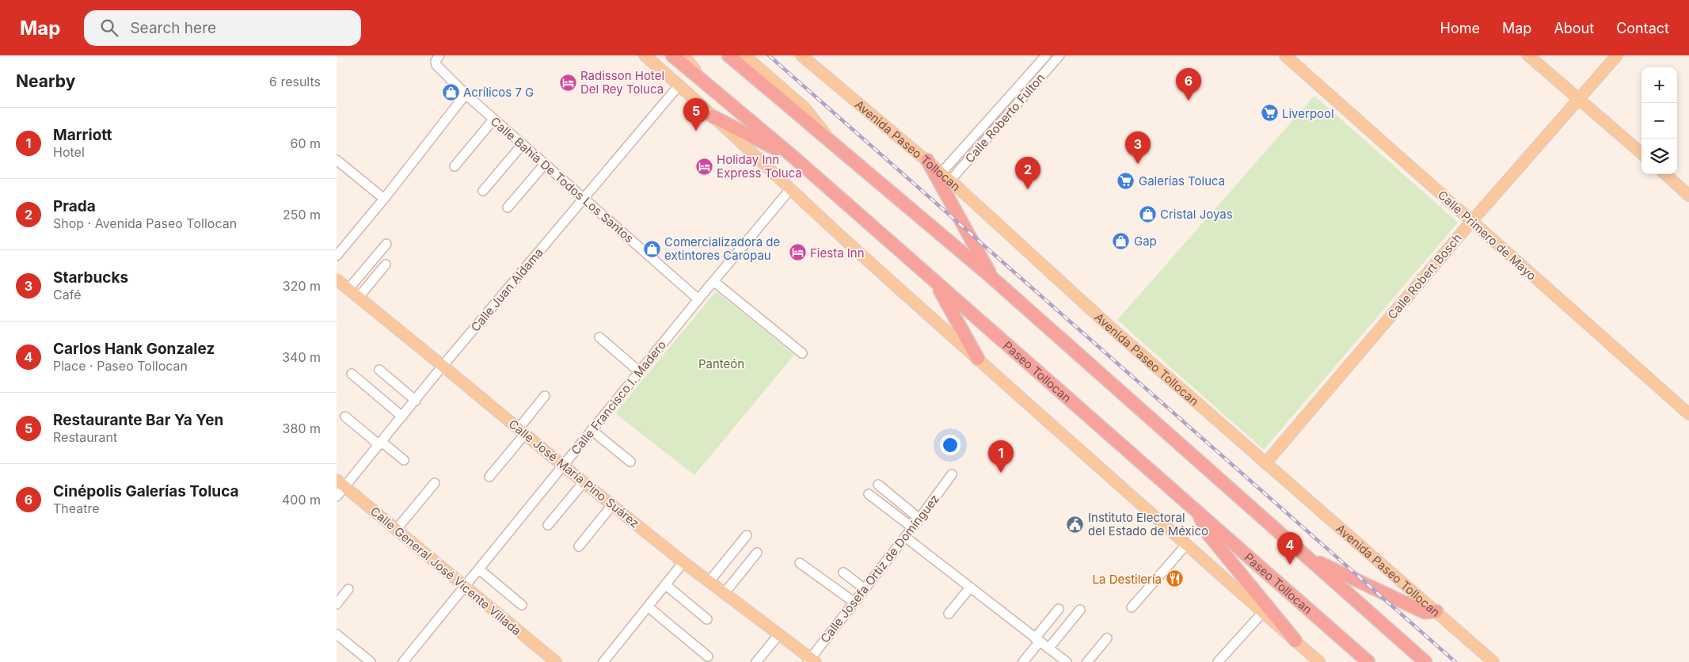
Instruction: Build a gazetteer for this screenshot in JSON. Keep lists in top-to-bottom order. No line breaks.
{"streets":{"highway":["Paseo Tollocan"],"main road":["Avenida Paseo Tollocan","Calle Primero de Mayo","Calle Robert Bosch","Calle José María Pino Suárez","Calle General José Vicente Villada"],"street":["Calle Roberto Fulton","Calle Bahía De Todos Los Santos","Calle Juan Aldama","Calle Francisco I. Madero","Calle Josefa Ortiz de Domínguez"]},"crossings":[["Calle Roberto Fulton","Avenida Paseo Tollocan"],["Avenida Paseo Tollocan","Calle Robert Bosch"],["Calle Bahía De Todos Los Santos","Calle Juan Aldama"],["Calle Bahía De Todos Los Santos","Calle Francisco I. Madero"],["Calle Primero de Mayo","Calle Robert Bosch"],["Calle Juan Aldama","Calle José María Pino Suárez"],["Calle Juan Aldama","Calle General José Vicente Villada"],["Calle Francisco I. Madero","Calle José María Pino Suárez"],["Calle Francisco I. Madero","Calle General José Vicente Villada"],["Calle José María Pino Suárez","Calle Josefa Ortiz de Domínguez"]],"parks":["Panteón"],"places":{"hotel":["Radisson Hotel Del Rey Toluca","Holiday Inn Express Toluca","Fiesta Inn"],"shop":["Acrílicos 7 G","Cristal Joyas","Gap","Comercializadora de extintores Caropau"],"supermarket":["Liverpool","Galerías Toluca"],"public building":["Instituto Electoral del Estado de México"],"restaurant":["La Destilería"]},"page":{"header":"Map","search":"Search here","nav":["Home","Map","About","Contact"],"heading":["Nearby","6 results"],"map_buttons":["+","−"],"pins":["6","5","3","2","1","4"],"list":[{"mark":"1","name":"Marriott","note":"Hotel","value":"60 m"},{"mark":"2","name":"Prada","note":"Shop · Avenida Paseo Tollocan","value":"250 m"},{"mark":"3","name":"Starbucks","note":"Café","value":"320 m"},{"mark":"4","name":"Carlos Hank Gonzalez","note":"Place · Paseo Tollocan","value":"340 m"},{"mark":"5","name":"Restaurante Bar Ya Yen","note":"Restaurant","value":"380 m"},{"mark":"6","name":"Cinépolis Galerías Toluca","note":"Theatre","value":"400 m"}]}}
